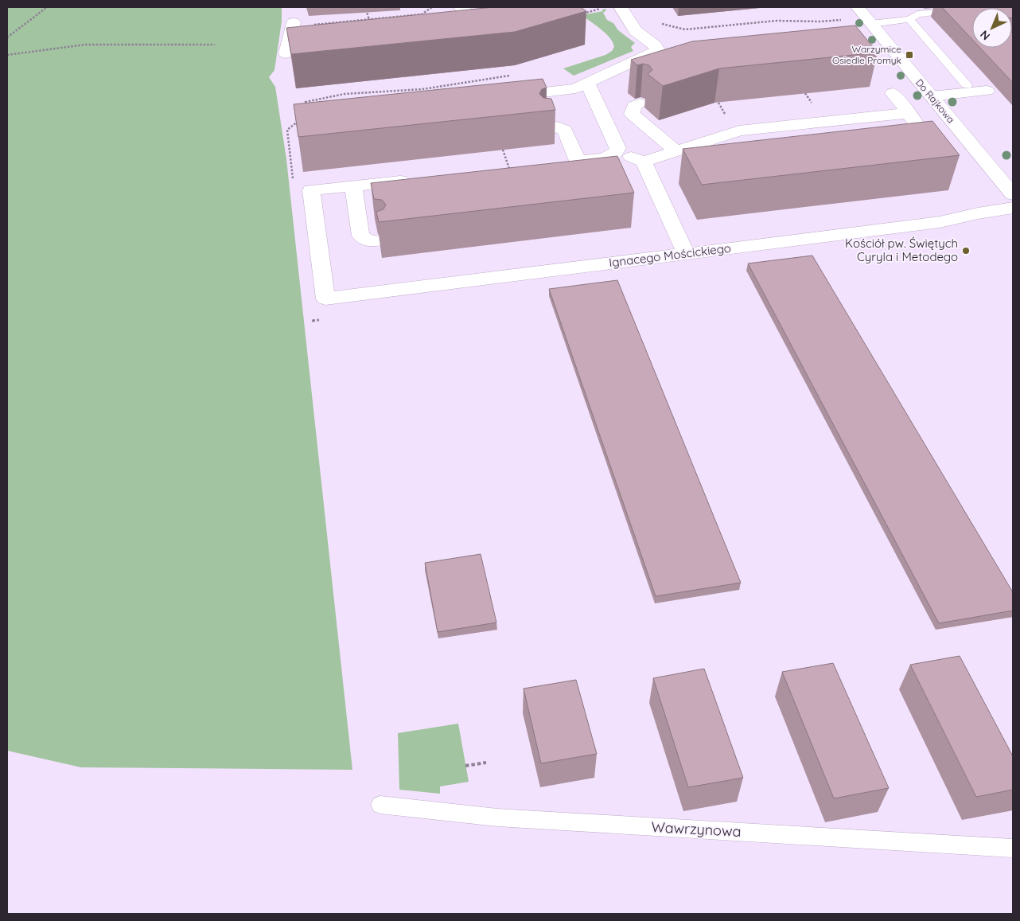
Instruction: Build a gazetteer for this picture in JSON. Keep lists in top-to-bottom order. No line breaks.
{"streets":{"street":["Do Rajkowa","Ignacego Mościckiego"],"lane":["Wawrzynowa"]},"places":{"transit":["Warzymice Osiedle Promyk"],"other":["Kościół pw. Świętych Cyryla i Metodego"]},"north":"bottom left"}
